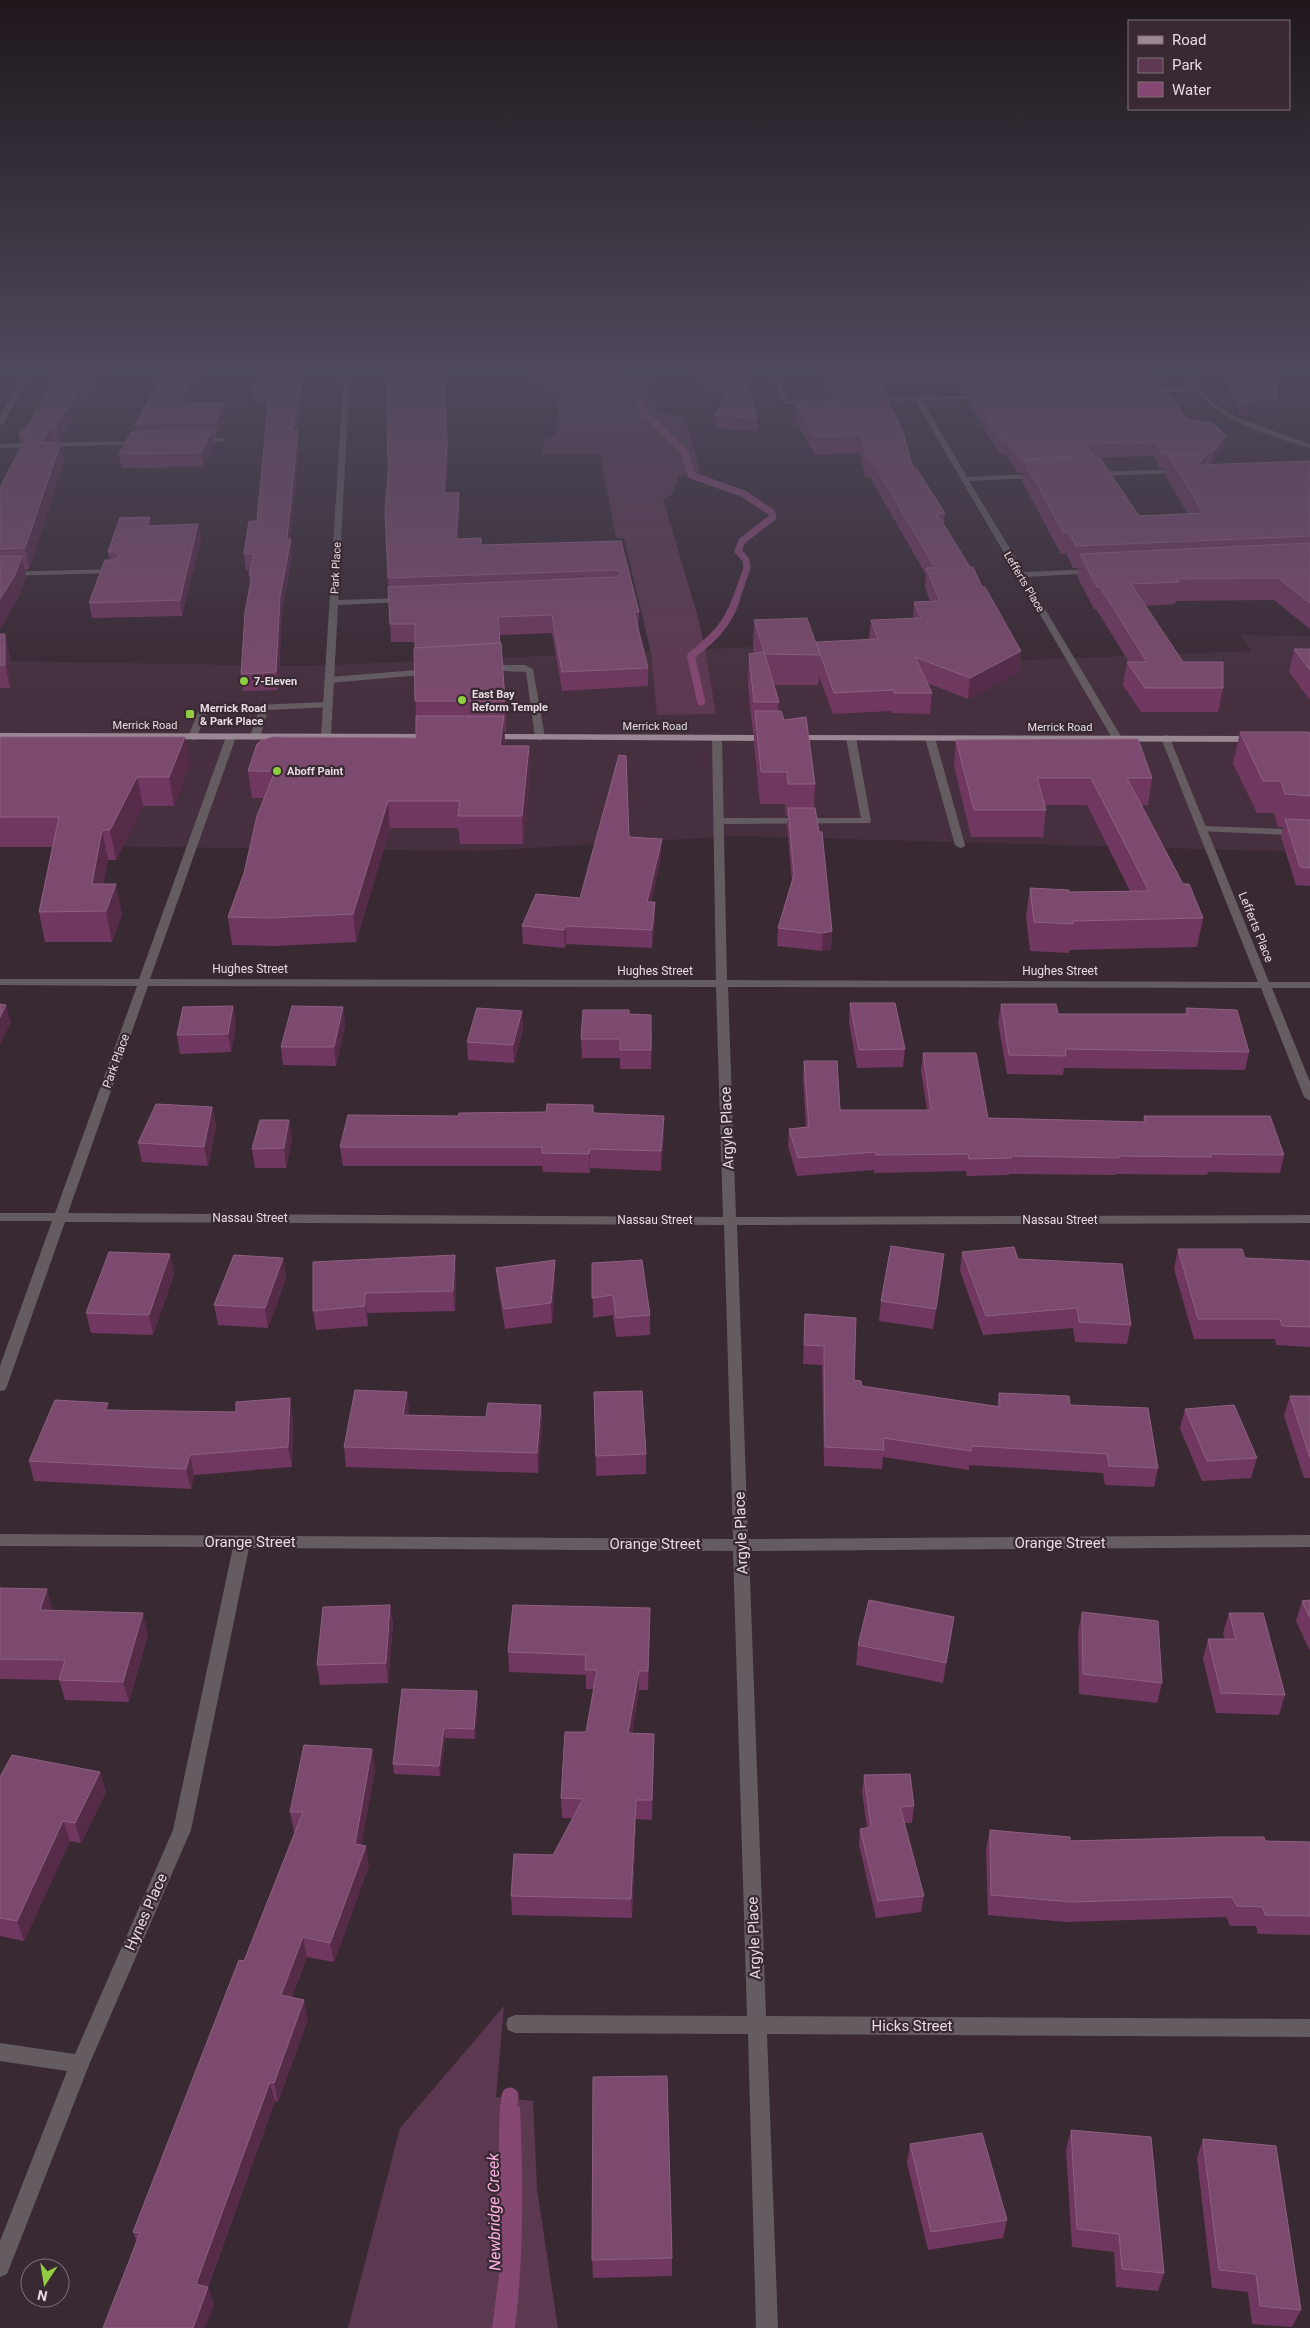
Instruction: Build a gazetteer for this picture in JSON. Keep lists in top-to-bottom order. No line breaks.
{"streets":{"main road":["Merrick Road"],"street":["Park Place","Lefferts Place","Hughes Street","Argyle Place","Nassau Street","Orange Street","Hynes Place","Hicks Street"]},"crossings":[["Park Place","Merrick Road"],["Park Place","Hughes Street"],["Park Place","Nassau Street"],["Lefferts Place","Merrick Road"],["Lefferts Place","Hughes Street"],["Merrick Road","Argyle Place"],["Hughes Street","Argyle Place"],["Argyle Place","Nassau Street"],["Argyle Place","Orange Street"],["Argyle Place","Hicks Street"],["Orange Street","Hynes Place"]],"water":["Newbridge Creek"],"places":{"other":["7-Eleven","East Bay Reform Temple","Aboff Paint"],"transit":["Merrick Road & Park Place"]},"legend":["Road","Park","Water"],"north":"bottom"}
